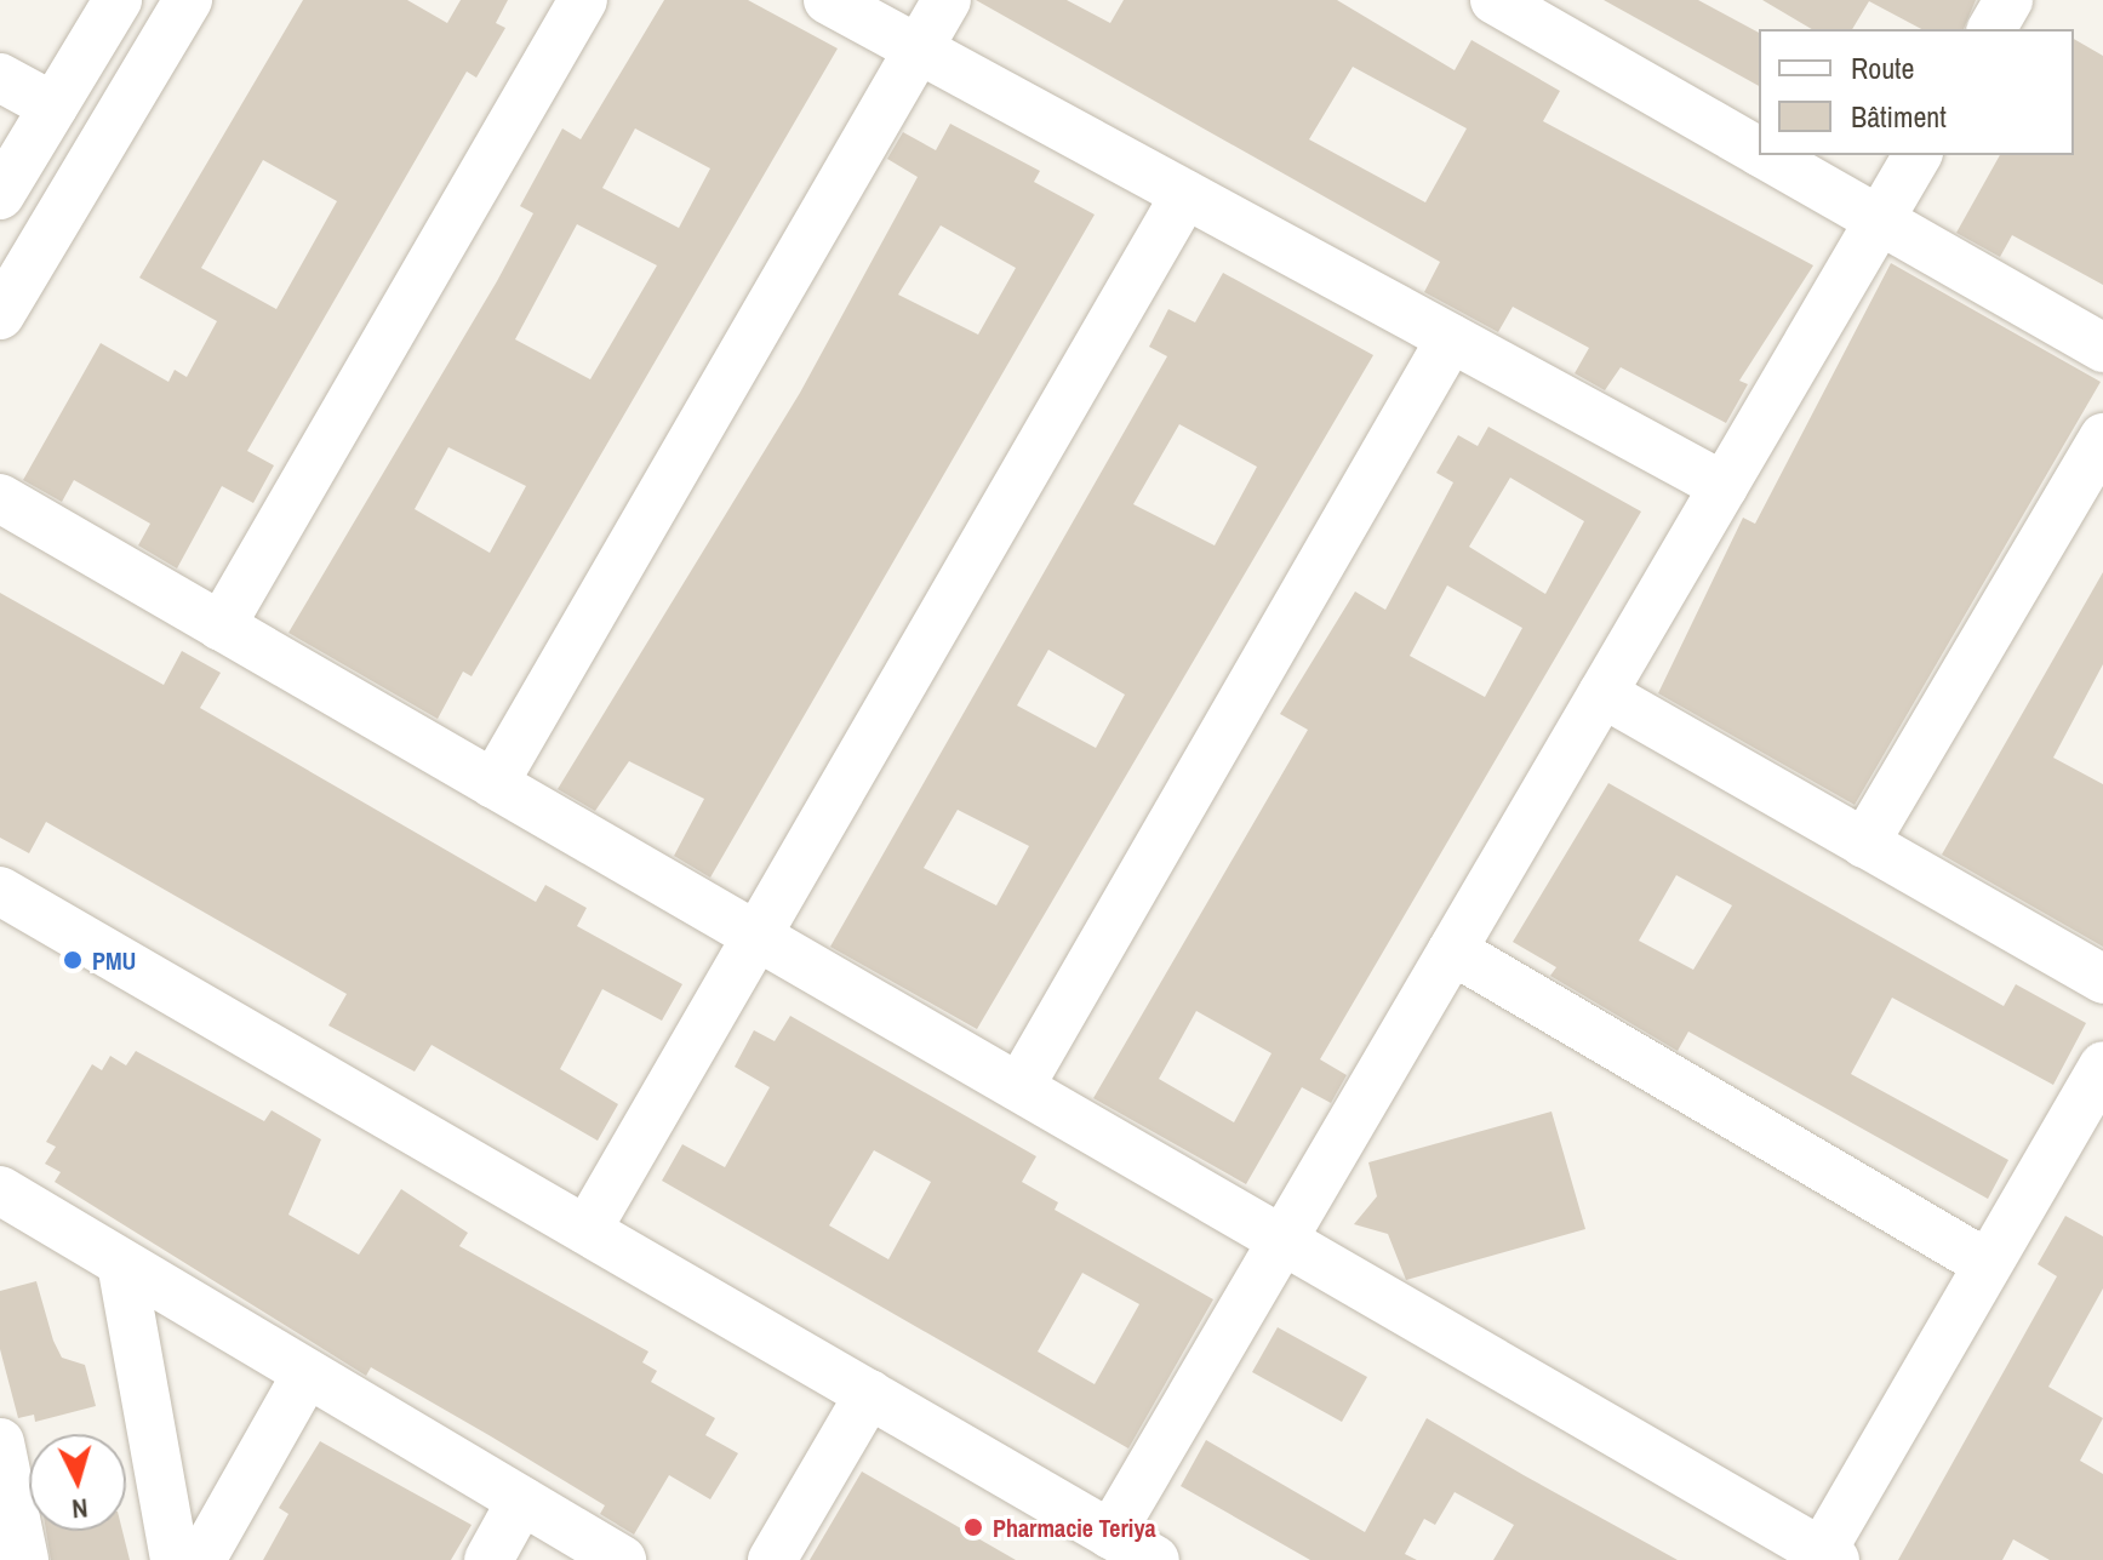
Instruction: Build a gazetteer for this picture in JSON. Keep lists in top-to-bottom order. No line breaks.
{"places":["PMU","Pharmacie Teriya"],"legend":["Route","Bâtiment"],"north":"bottom"}
